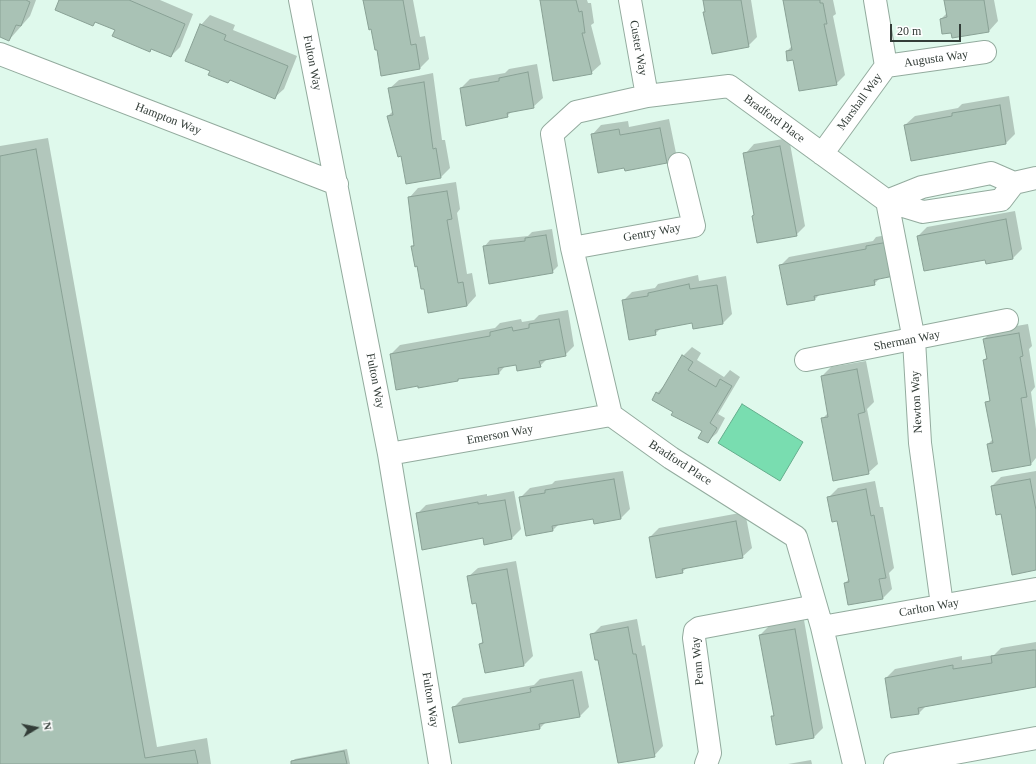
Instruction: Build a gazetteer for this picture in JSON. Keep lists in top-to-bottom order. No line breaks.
{"streets":{"street":["Custer Way","Augusta Way","Fulton Way","Marshall Way","Hampton Way","Bradford Place","Gentry Way","Sherman Way","Newton Way","Emerson Way","Carlton Way","Penn Way"]},"crossings":[["Custer Way","Bradford Place"],["Augusta Way","Marshall Way"],["Fulton Way","Hampton Way"],["Fulton Way","Emerson Way"],["Marshall Way","Bradford Place"],["Bradford Place","Gentry Way"],["Bradford Place","Newton Way"],["Bradford Place","Emerson Way"],["Bradford Place","Carlton Way"],["Bradford Place","Penn Way"],["Sherman Way","Newton Way"],["Newton Way","Carlton Way"]],"scale_bar":"20 m","north":"right"}
